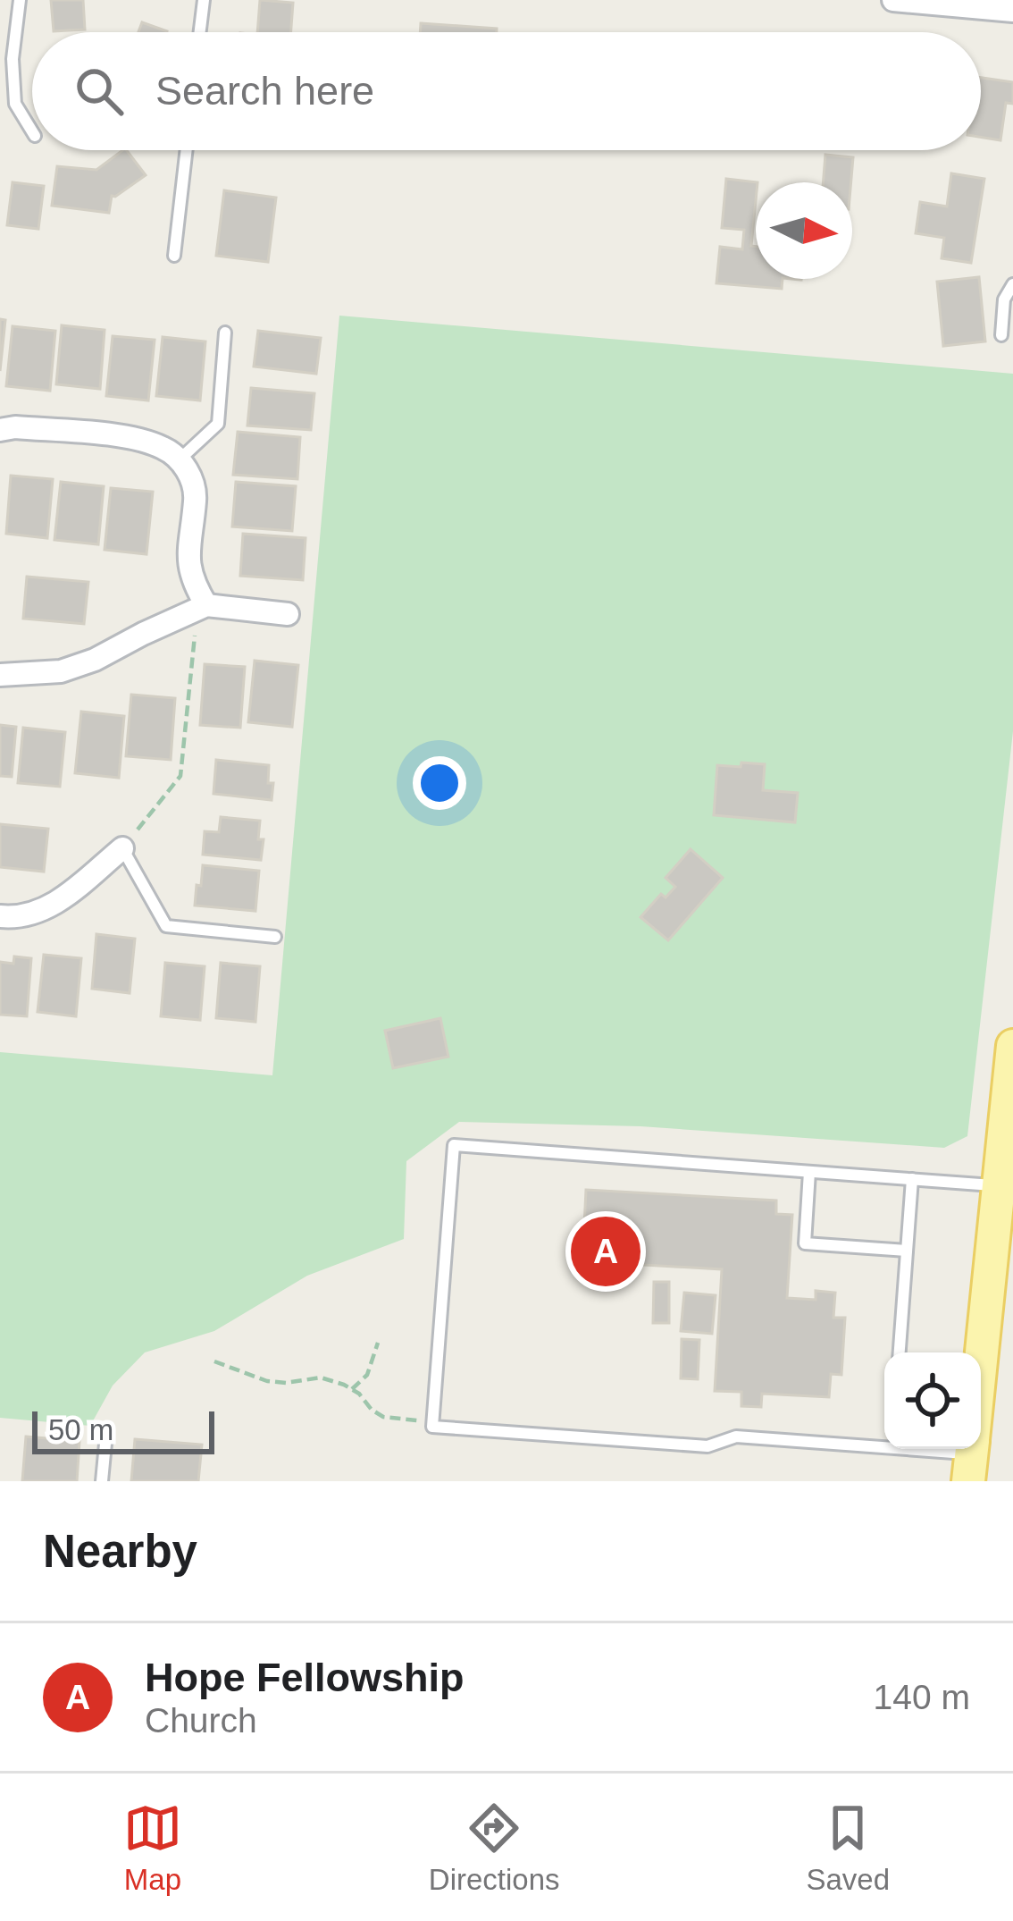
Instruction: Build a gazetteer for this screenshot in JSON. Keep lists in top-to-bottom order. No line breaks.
{"scale_bar":"50 m","north":"right","page":{"search":"Search here","pins":"A","scale":"50 m","heading":"Nearby","list":[{"mark":"A","name":"Hope Fellowship","note":"Church","value":"140 m"}],"nav":["Map","Directions","Saved"]}}
